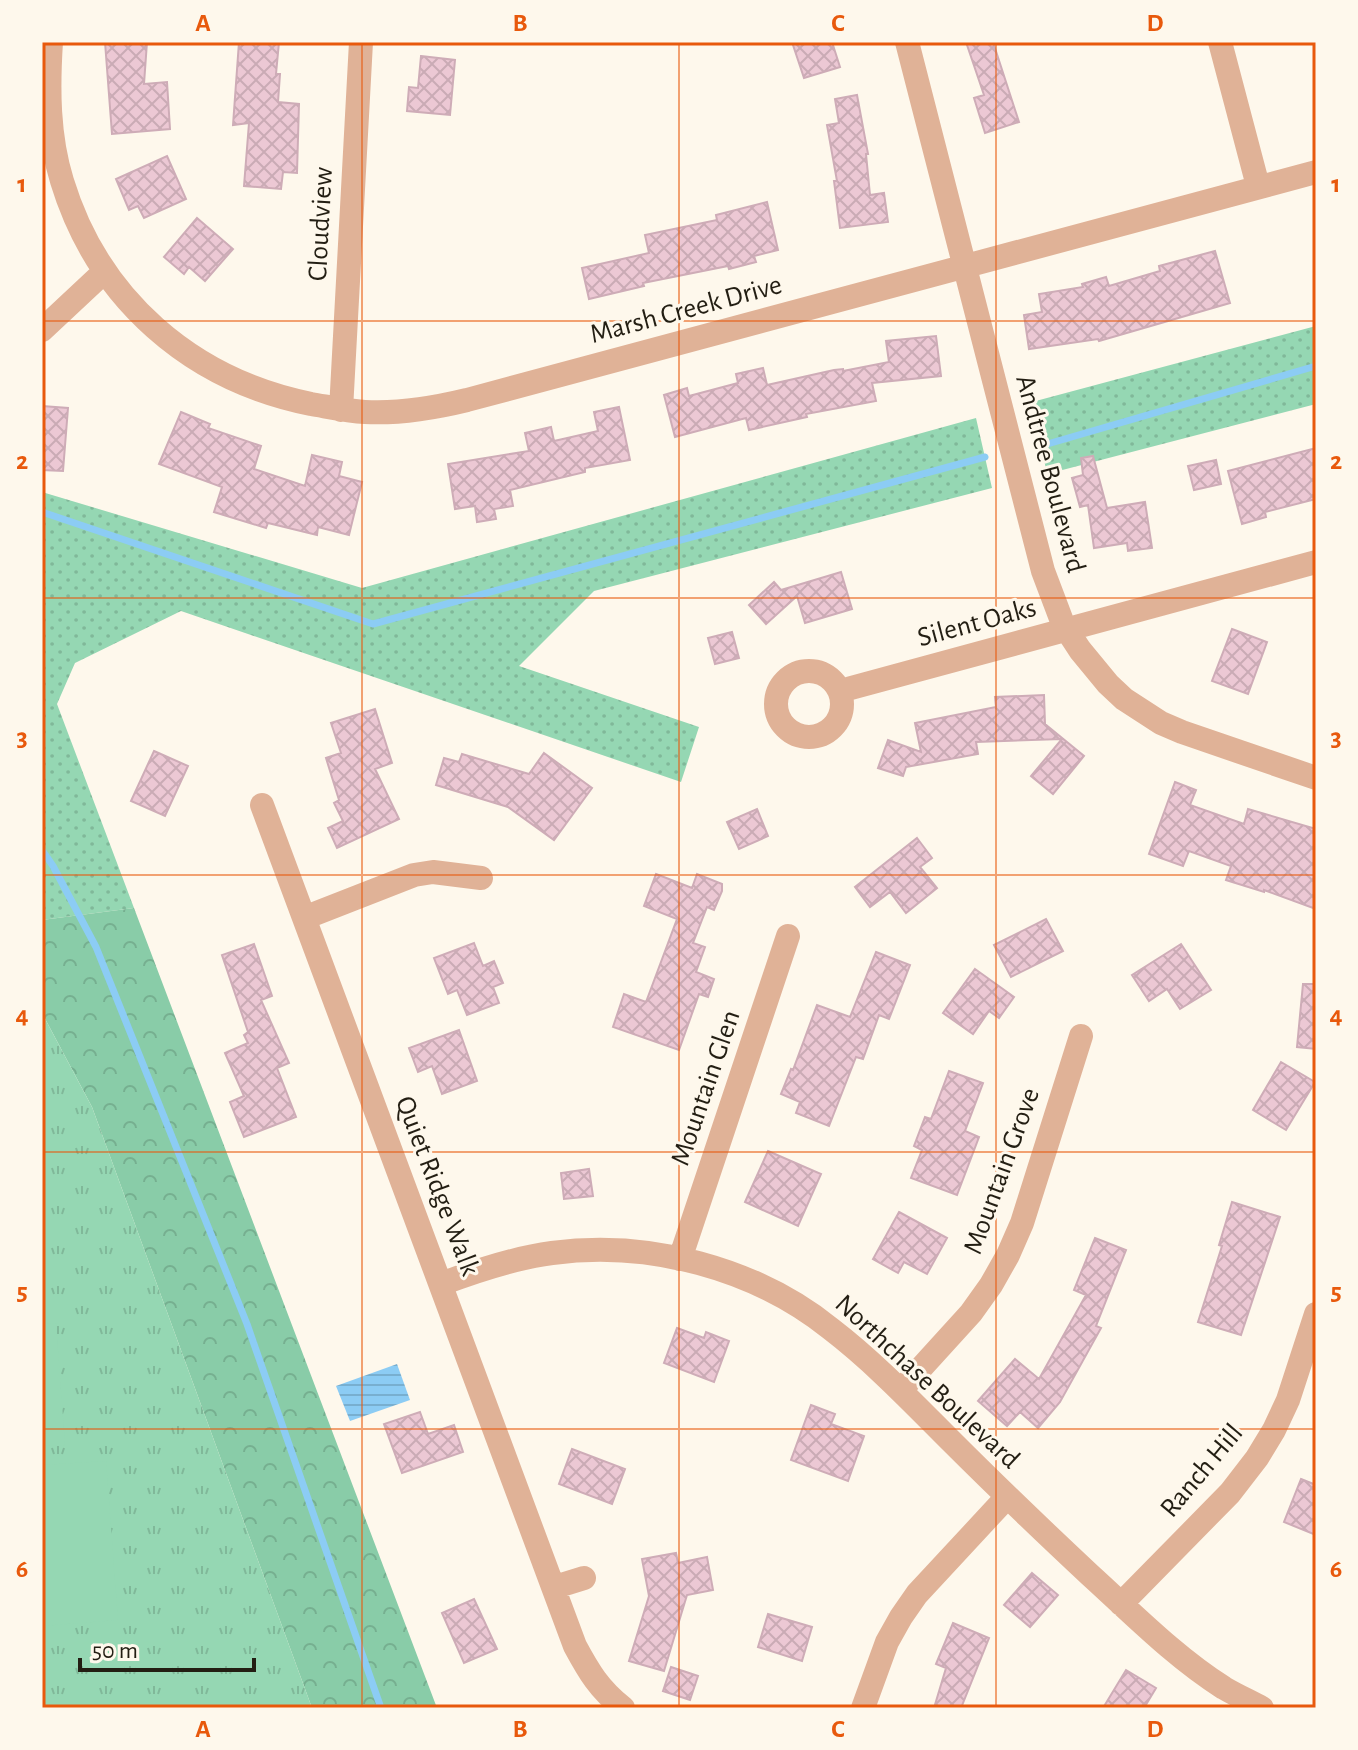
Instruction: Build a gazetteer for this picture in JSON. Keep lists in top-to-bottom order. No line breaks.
{"streets":{"street":["Cloudview","Marsh Creek Drive","Andtree Boulevard","Silent Oaks","Mountain Glen","Mountain Grove","Quiet Ridge Walk","Northchase Boulevard","Ranch Hill"]},"crossings":[["Cloudview","Marsh Creek Drive"],["Marsh Creek Drive","Andtree Boulevard"],["Andtree Boulevard","Silent Oaks"],["Mountain Glen","Northchase Boulevard"],["Mountain Grove","Northchase Boulevard"],["Quiet Ridge Walk","Northchase Boulevard"],["Northchase Boulevard","Ranch Hill"]],"scale_bar":"50 m","grid":{"columns":["A","B","C","D"],"rows":["1","2","3","4","5","6"]}}
